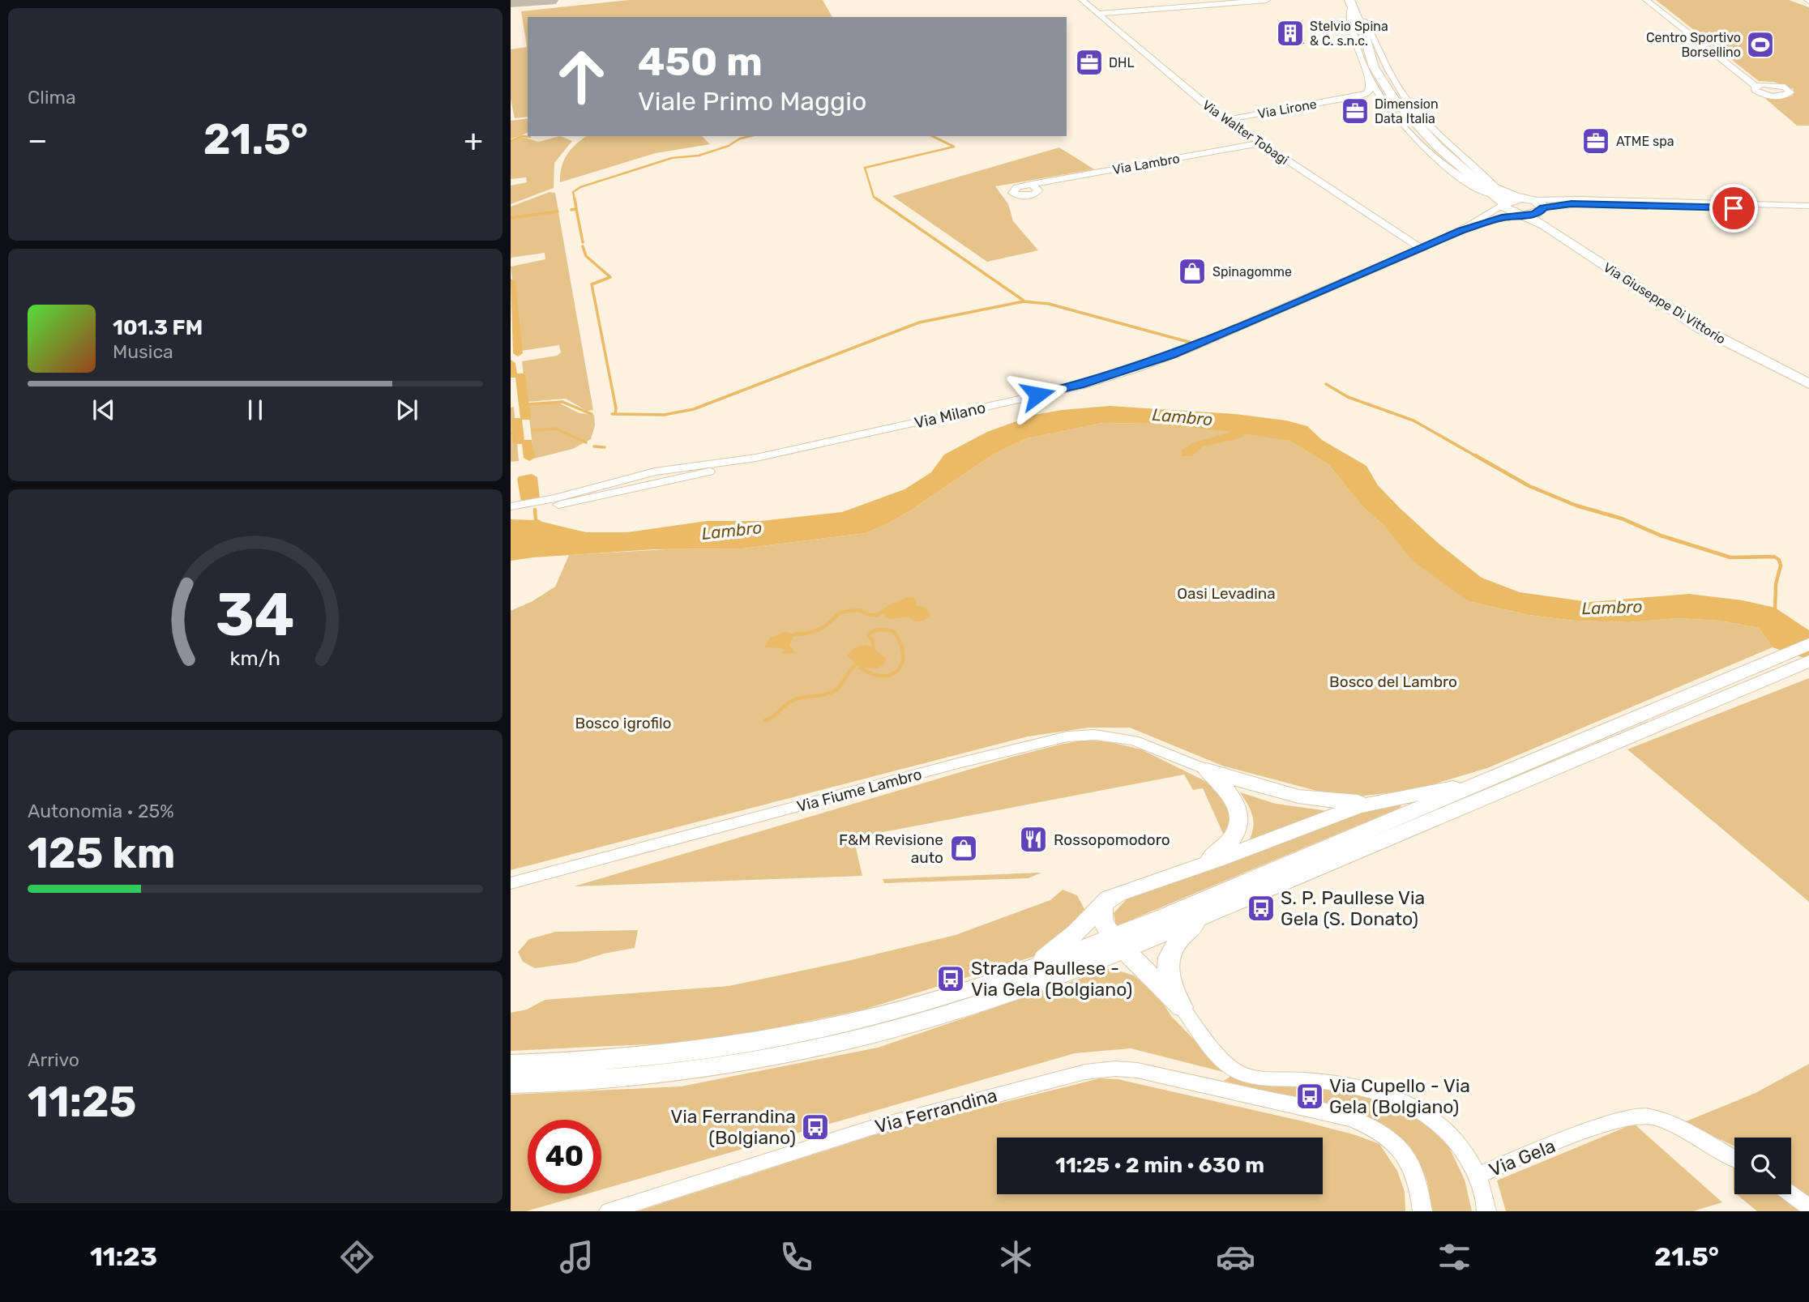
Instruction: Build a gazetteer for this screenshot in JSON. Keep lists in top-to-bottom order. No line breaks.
{"streets":{"main road":["Via Giuseppe Di Vittorio"],"street":["Via Lirone","Via Walter Tobagi","Via Lambro","Via Milano","Via Fiume Lambro","Via Ferrandina","Via Gela"]},"crossings":[["Via Lirone","Via Walter Tobagi"],["Via Lirone","Via Giuseppe Di Vittorio"],["Via Walter Tobagi","Via Lambro"],["Via Walter Tobagi","Via Milano"],["Via Giuseppe Di Vittorio","Via Milano"]],"water":["Lambro"],"parks":["Oasi Levadina","Bosco del Lambro","Bosco igrofilo"],"places":{"building":["Stelvio Spina & C. s.n.c."],"sports":["Centro Sportivo Borsellino"],"office":["DHL","Dimension Data Italia","ATME spa"],"shop":["Spinagomme","F&M Revisione auto"],"restaurant":["Rossopomodoro"],"bus stop":["S. P. Paullese Via Gela (S. Donato)","Strada Paullese - Via Gela (Bolgiano)","Via Cupello - Via Gela (Bolgiano)","Via Ferrandina (Bolgiano)"]},"page":{"tile":["Clima",["Autonomia · 25%","125 km"],["Arrivo","11:25"]],"turn":["450 m","Viale Primo Maggio"],"heat":["−","21.5°","+"],"song":["101.3 FM","Musica"],"limit":"40","trip":"11:25 · 2 min · 630 m","tabs":["11:23","21.5°"],"gauge":["34","km/h"]}}
